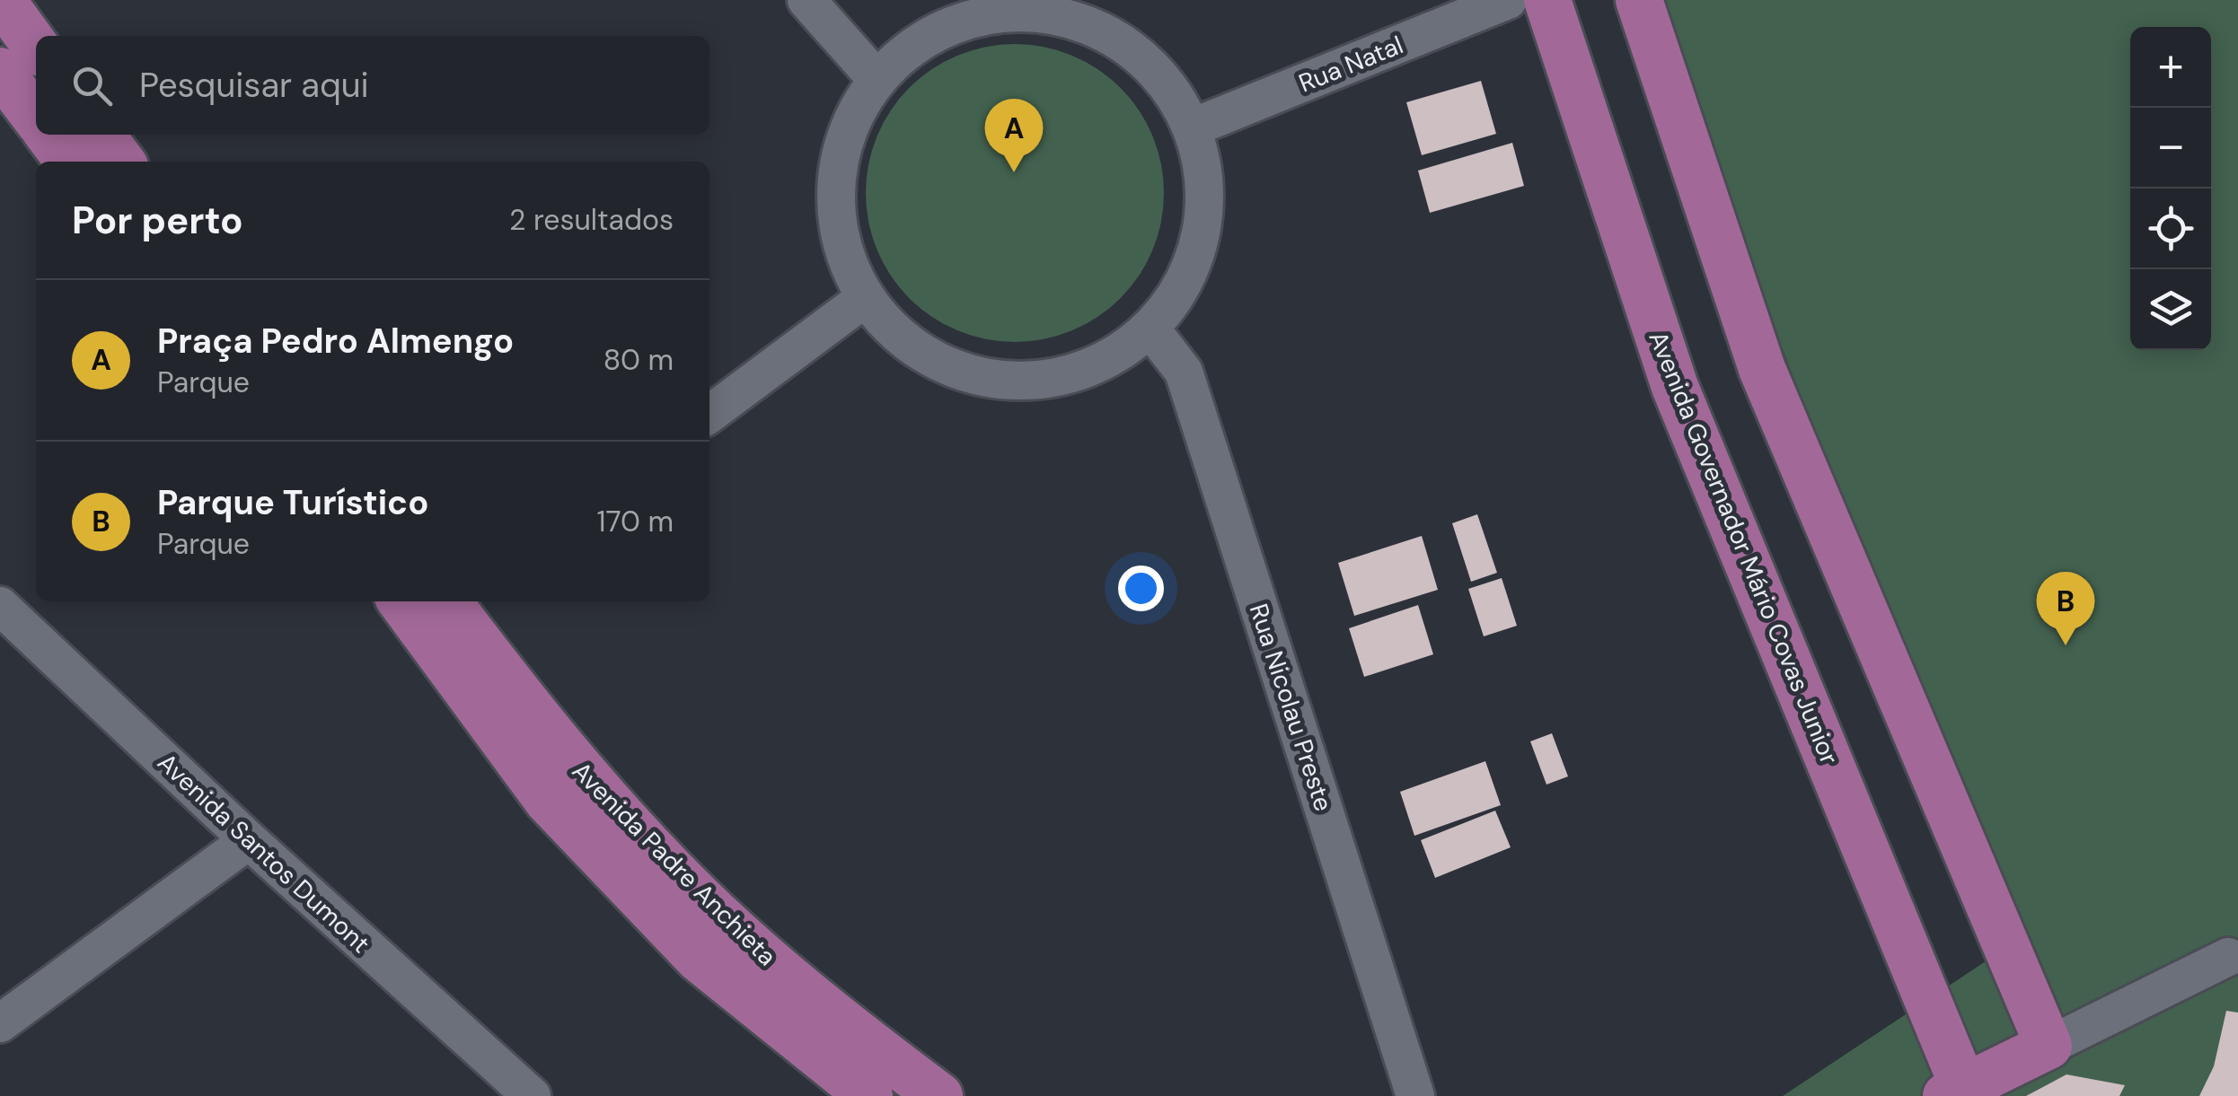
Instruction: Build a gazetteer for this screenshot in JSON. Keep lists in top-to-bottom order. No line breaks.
{"streets":{"main road":["Avenida Governador Mário Covas Junior","Avenida Padre Anchieta"],"street":["Rua Natal","Rua Nicolau Preste","Avenida Santos Dumont"]},"page":{"map_buttons":["+","−"],"search":"Pesquisar aqui","pins":["A","B"],"heading":["Por perto","2 resultados"],"list":[{"mark":"A","name":"Praça Pedro Almengo","note":"Parque","value":"80 m"},{"mark":"B","name":"Parque Turístico","note":"Parque","value":"170 m"}]}}
